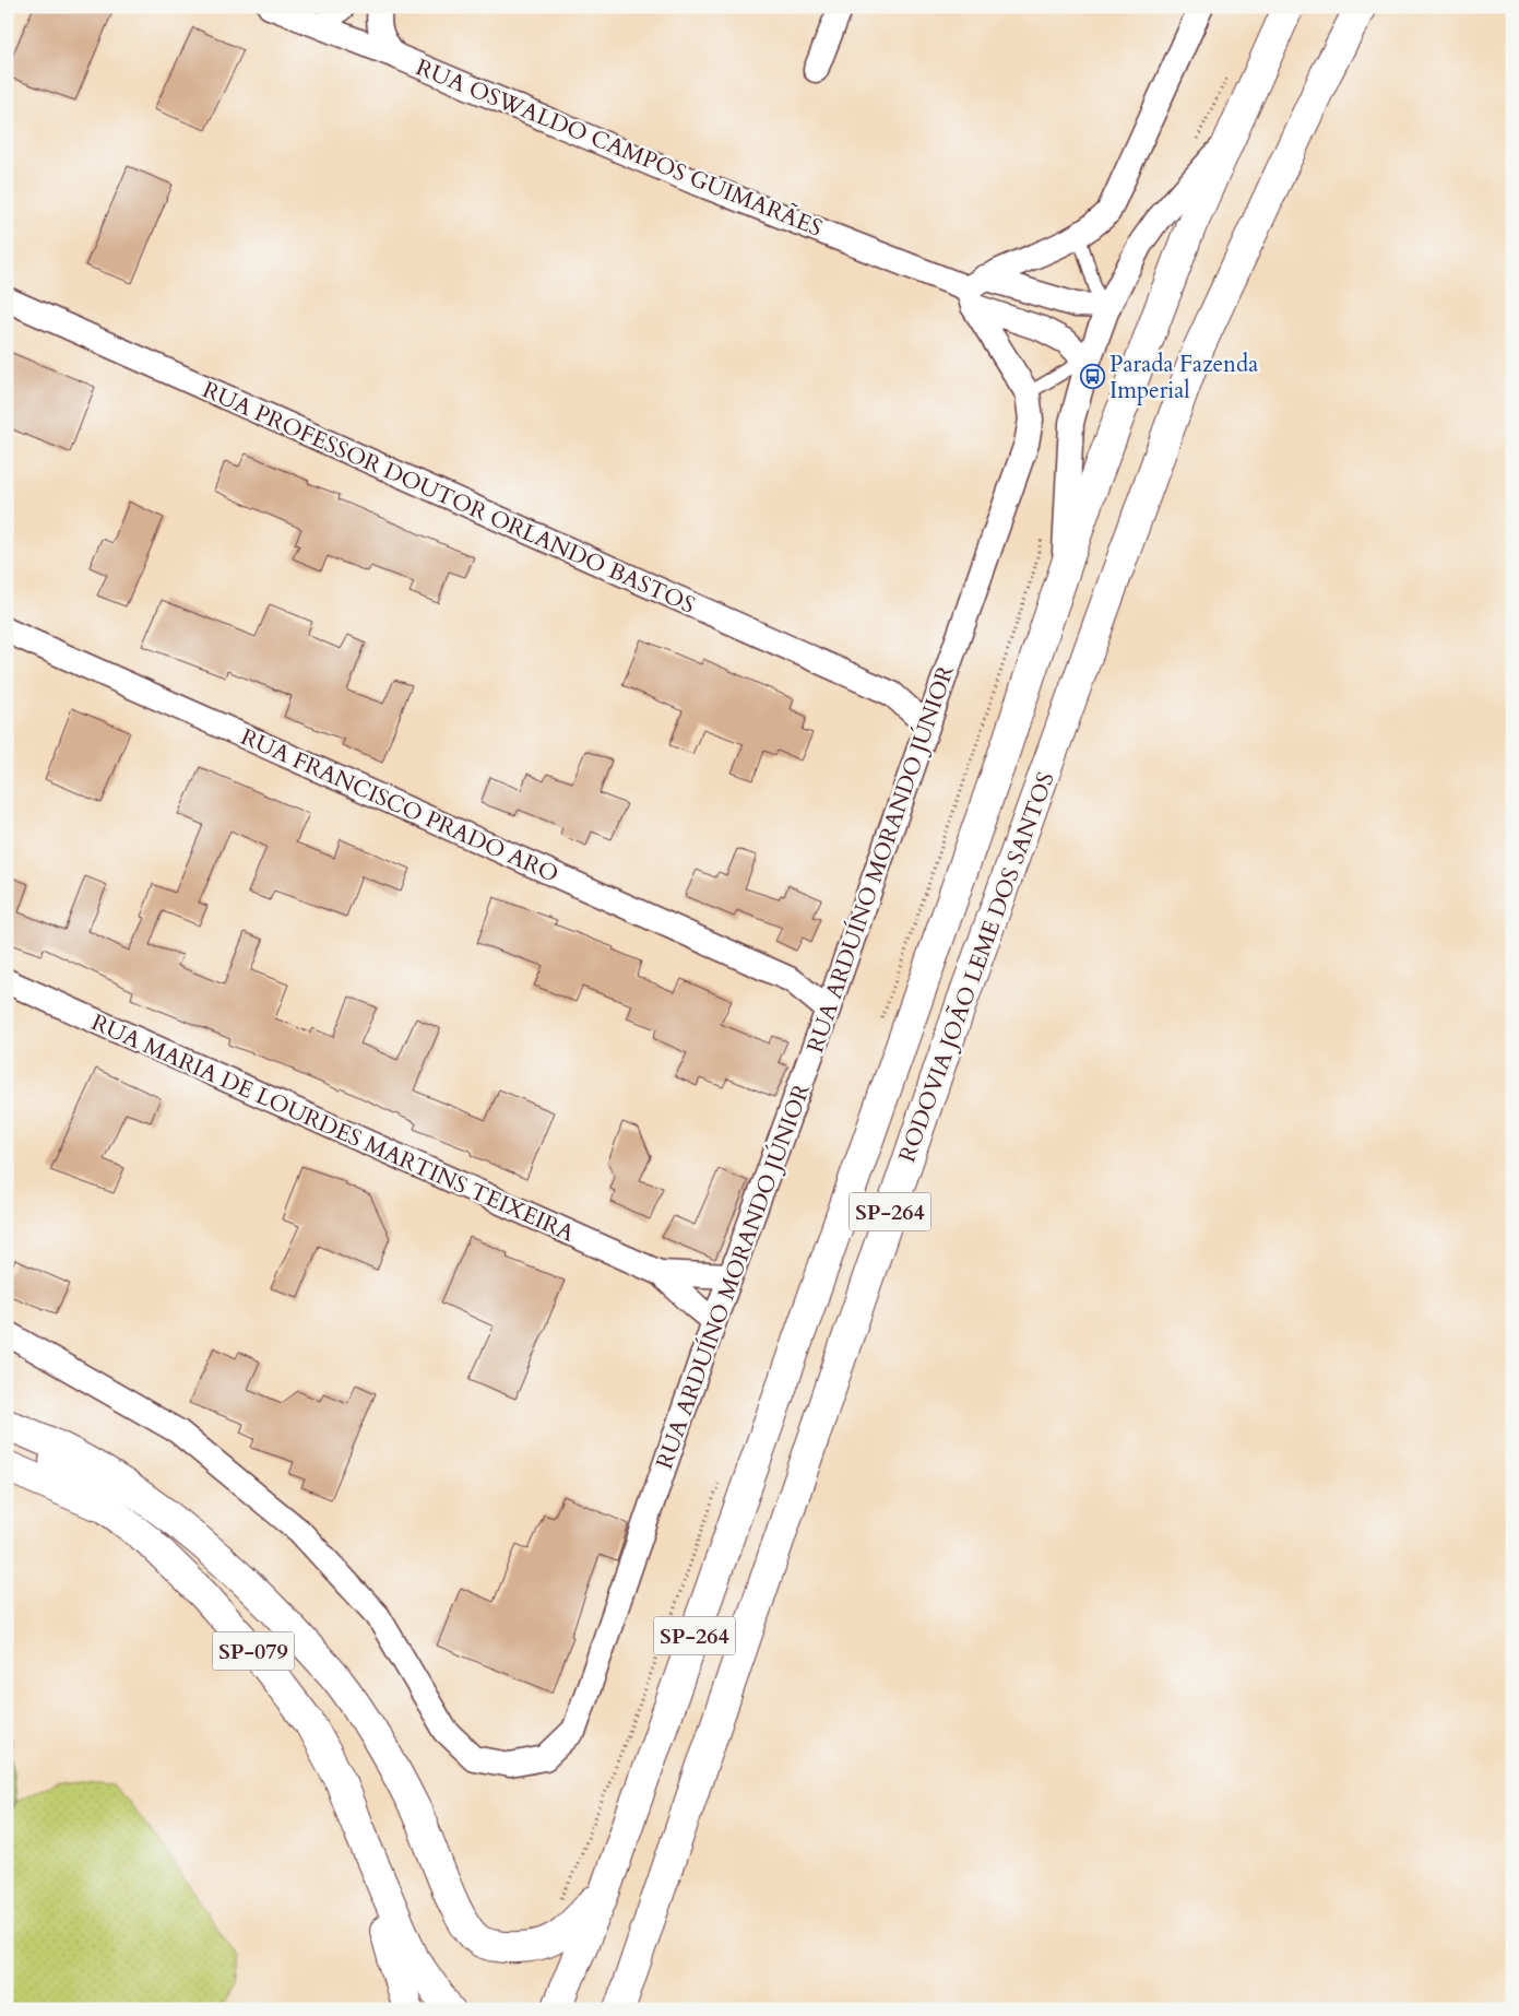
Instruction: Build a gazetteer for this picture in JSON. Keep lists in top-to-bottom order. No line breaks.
{"streets":{"main road":["RODOVIA JOÃO LEME DOS SANTOS","SP-264","SP-079"],"street":["RUA OSWALDO CAMPOS GUIMARÃES","RUA PROFESSOR DOUTOR ORLANDO BASTOS","RUA FRANCISCO PRADO ARO","RUA ARDUÍNO MORANDO JÚNIOR","RUA MARIA DE LOURDES MARTINS TEIXEIRA"]},"crossings":[["RUA OSWALDO CAMPOS GUIMARÃES","RUA ARDUÍNO MORANDO JÚNIOR"],["RUA PROFESSOR DOUTOR ORLANDO BASTOS","RUA ARDUÍNO MORANDO JÚNIOR"],["RUA FRANCISCO PRADO ARO","RUA ARDUÍNO MORANDO JÚNIOR"],["RUA ARDUÍNO MORANDO JÚNIOR","RUA MARIA DE LOURDES MARTINS TEIXEIRA"]],"places":{"bus stop":["Parada Fazenda Imperial"]}}
